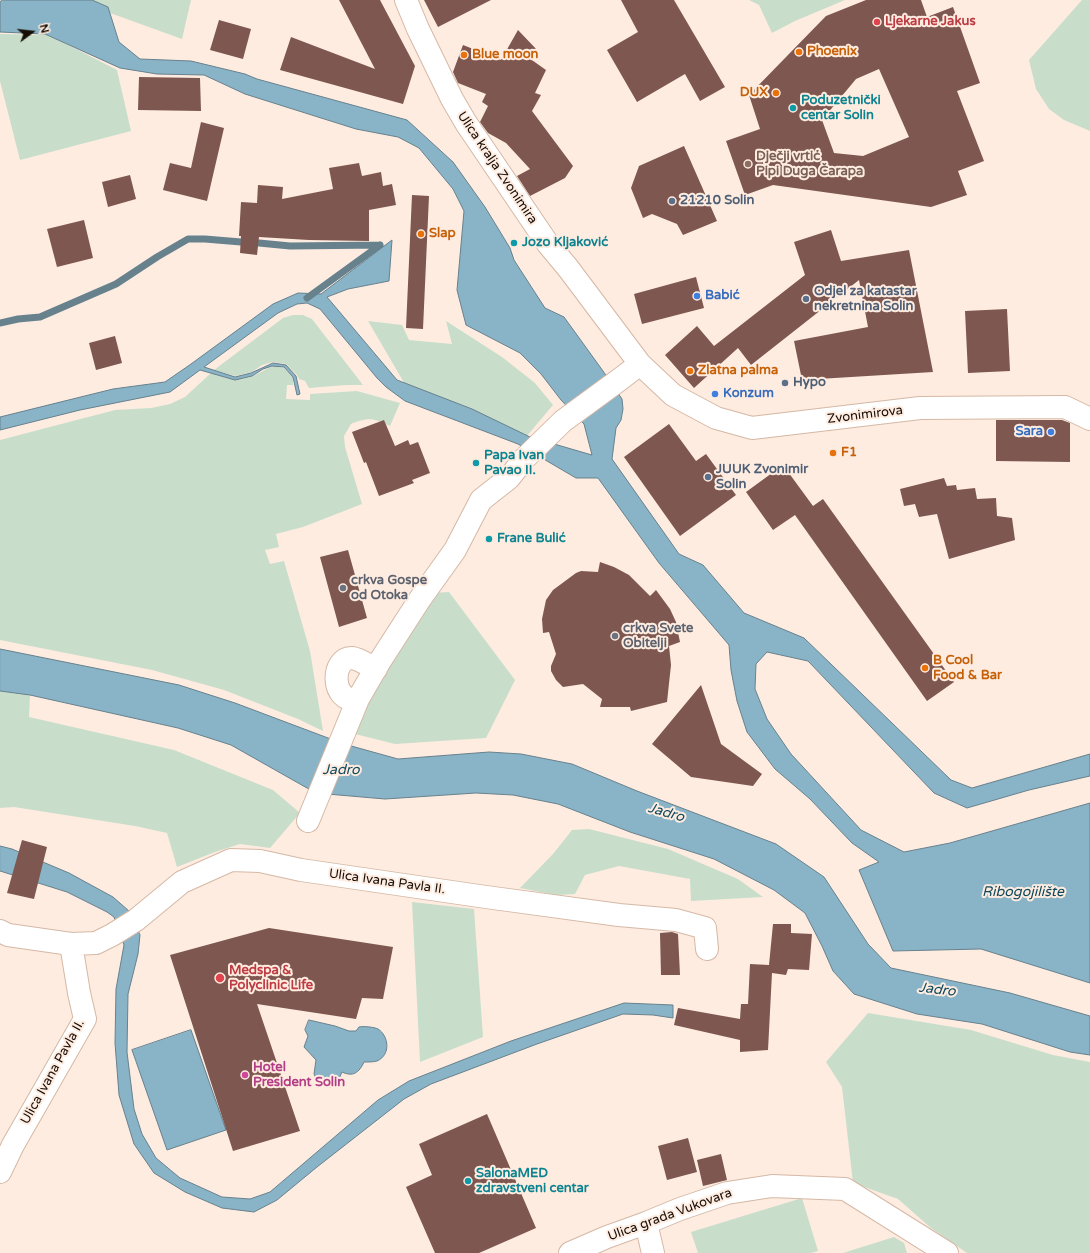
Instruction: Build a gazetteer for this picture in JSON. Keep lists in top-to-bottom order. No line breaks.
{"streets":{"street":["Ulica kralja Zvonimira","Zvonimirova","Ulica Ivana Pavla II.","Ulica grada Vukovara"]},"crossings":[["Ulica kralja Zvonimira","Zvonimirova"]],"water":["Jadro","Ribogojilište"],"places":["Ljekarne Jakus","Phoenix","Blue moon","DUX","Poduzetnički centar Solin","Dječji vrtić Pipi Duga Čarapa","21210 Solin","Slap","Jozo Kljaković","Babić","Odjel za katastar nekretnina Solin","Zlatna palma","Hypo","Konzum","Sara","F1","Papa Ivan Pavao II.","JUUK Zvonimir Solin","Frane Bulić","crkva Gospe od Otoka","crkva Svete Obitelji","B Cool Food & Bar","Medspa & Polyclinic Life","Hotel President Solin","SalonaMED zdravstveni centar"],"north":"right"}
